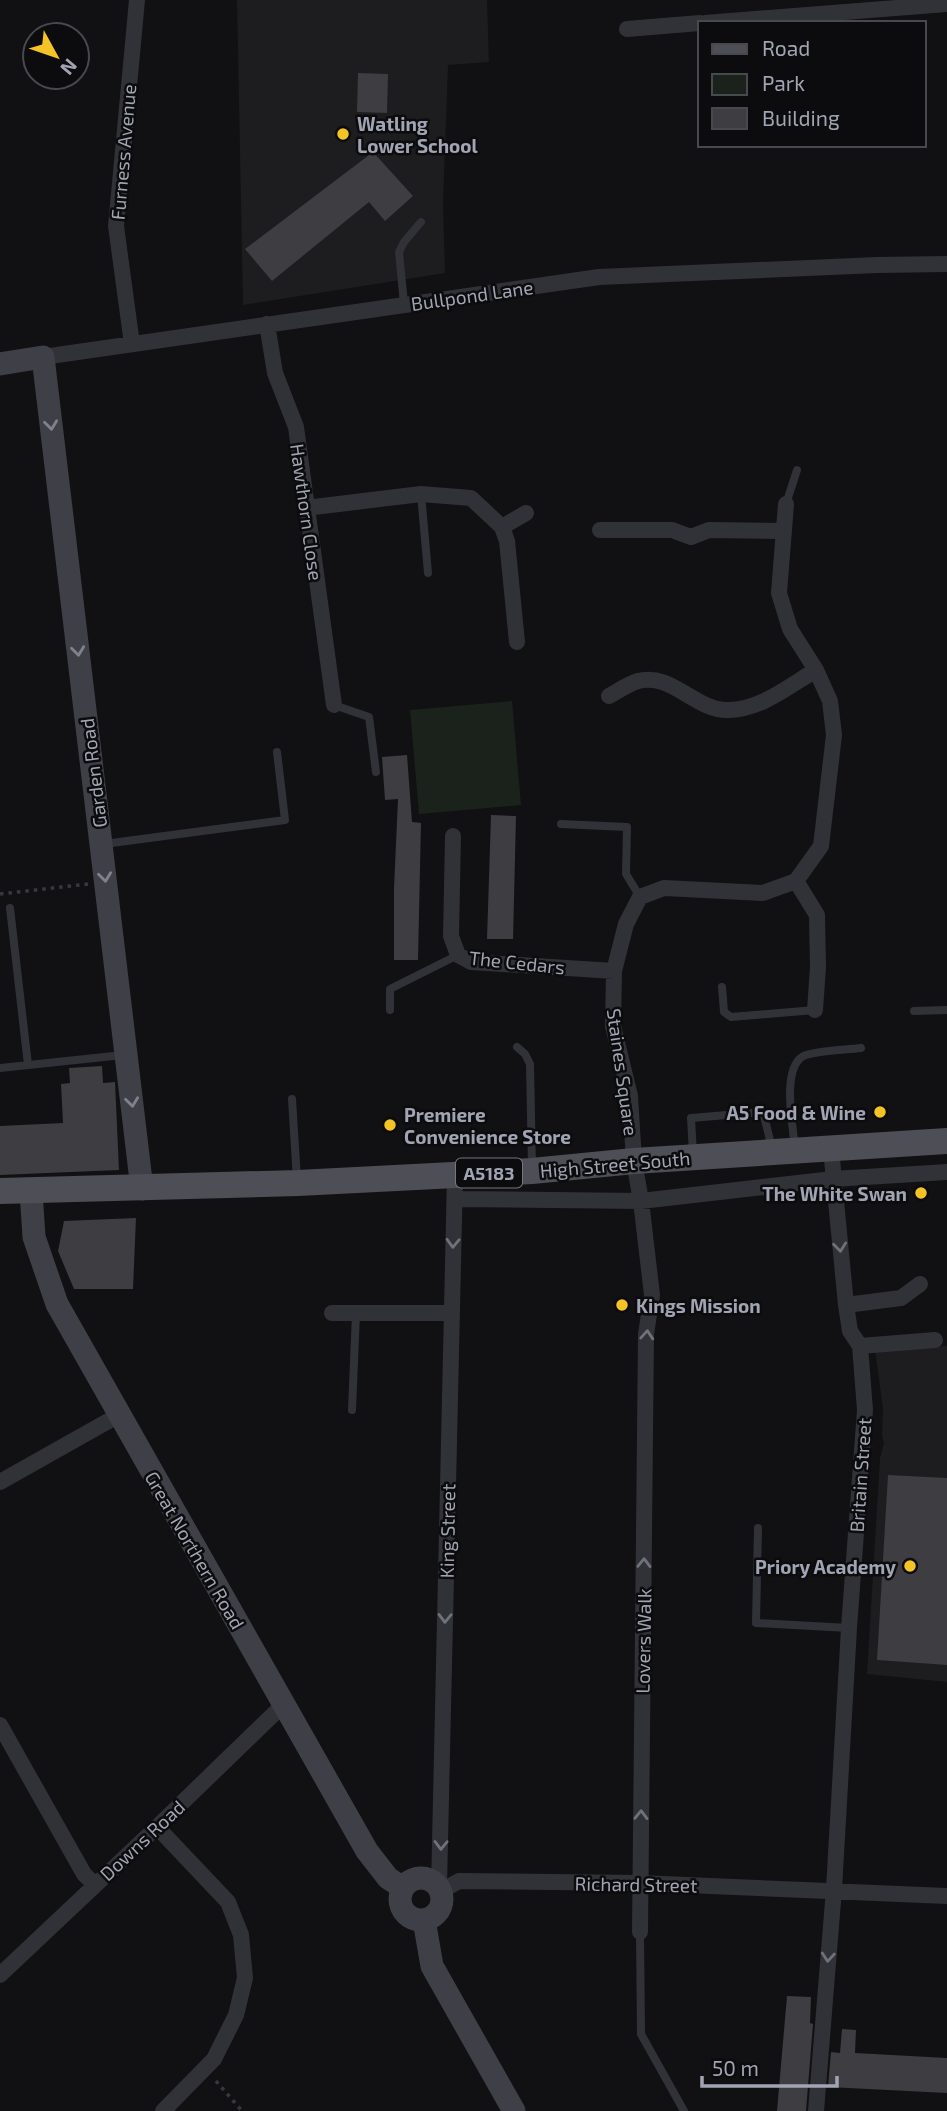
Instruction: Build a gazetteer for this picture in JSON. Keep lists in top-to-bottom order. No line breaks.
{"streets":{"main road":["High Street South","A5183"],"street":["Furness Avenue","Bullpond Lane","Hawthorn Close","Garden Road","The Cedars","Staines Square","Britain Street","King Street","Great Northern Road","Lovers Walk","Downs Road","Richard Street"]},"crossings":[["Furness Avenue","Bullpond Lane"],["Bullpond Lane","Hawthorn Close"],["Bullpond Lane","Garden Road"],["Garden Road","High Street South"],["The Cedars","Staines Square"],["Staines Square","High Street South"],["Staines Square","Lovers Walk"],["High Street South","A5183"],["High Street South","Britain Street"],["High Street South","King Street"],["High Street South","Great Northern Road"],["High Street South","Lovers Walk"],["A5183","Great Northern Road"],["Britain Street","Richard Street"],["King Street","Great Northern Road"],["King Street","Richard Street"],["Great Northern Road","Downs Road"],["Great Northern Road","Richard Street"],["Lovers Walk","Richard Street"]],"one_way":["Garden Road","Britain Street","King Street","Lovers Walk"],"places":["Watling Lower School","A5 Food & Wine","Premiere Convenience Store","The White Swan","Kings Mission","Priory Academy"],"legend":["Road","Park","Building"],"scale_bar":"50 m","north":"bottom right"}
